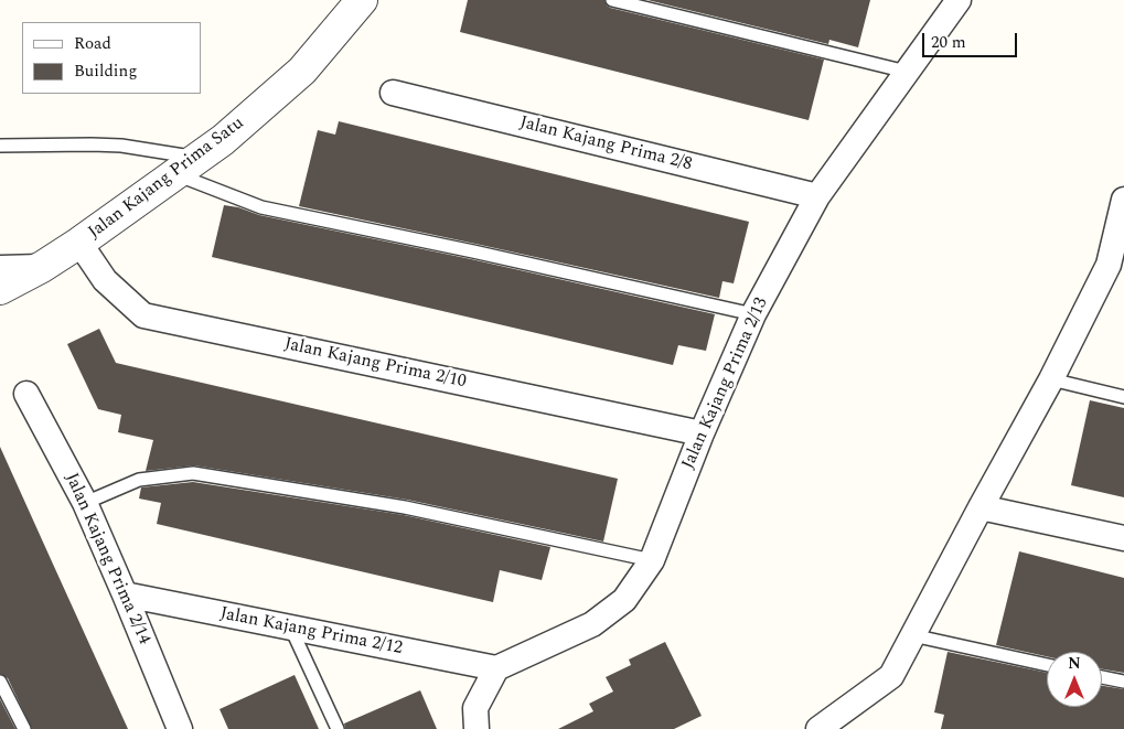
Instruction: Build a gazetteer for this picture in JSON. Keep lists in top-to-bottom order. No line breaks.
{"streets":{"street":["Jalan Kajang Prima 2/8","Jalan Kajang Prima Satu","Jalan Kajang Prima 2/10","Jalan Kajang Prima 2/13","Jalan Kajang Prima 2/14","Jalan Kajang Prima 2/12"]},"crossings":[["Jalan Kajang Prima 2/8","Jalan Kajang Prima 2/13"],["Jalan Kajang Prima Satu","Jalan Kajang Prima 2/10"],["Jalan Kajang Prima 2/10","Jalan Kajang Prima 2/13"],["Jalan Kajang Prima 2/13","Jalan Kajang Prima 2/12"],["Jalan Kajang Prima 2/14","Jalan Kajang Prima 2/12"]],"legend":["Road","Building"],"scale_bar":"20 m","north":"top"}
